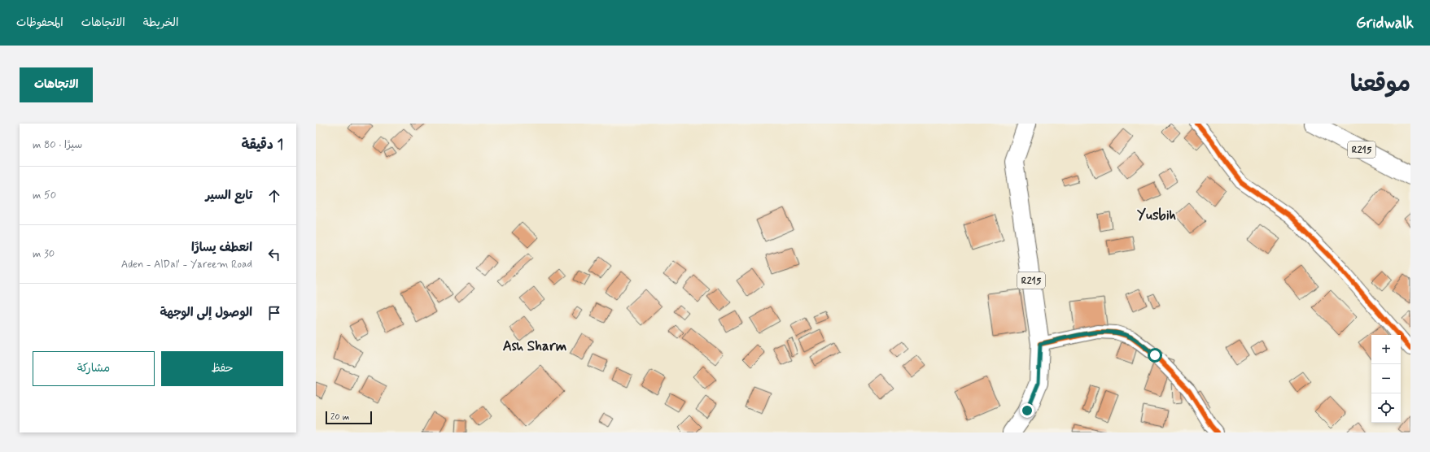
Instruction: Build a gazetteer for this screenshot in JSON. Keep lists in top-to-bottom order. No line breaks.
{"streets":{"main road":["R215"]},"districts":["Yusbih","Ash Sharm"],"scale_bar":"20 m","page":{"header":"Gridwalk","nav":["الخريطة","الاتجاهات","المحفوظات"],"title":"موقعنا","buttons":["الاتجاهات",["حفظ","مشاركة"]],"heading":["1 دقيقة","سيرًا · 80 m"],"list":[["تابع السير","50 m"],["انعطف يسارًا","Aden - AlDal' - Yareem Road","30 m"],"الوصول إلى الوجهة"],"map_buttons":["+","−"],"scale":"20 m"}}
